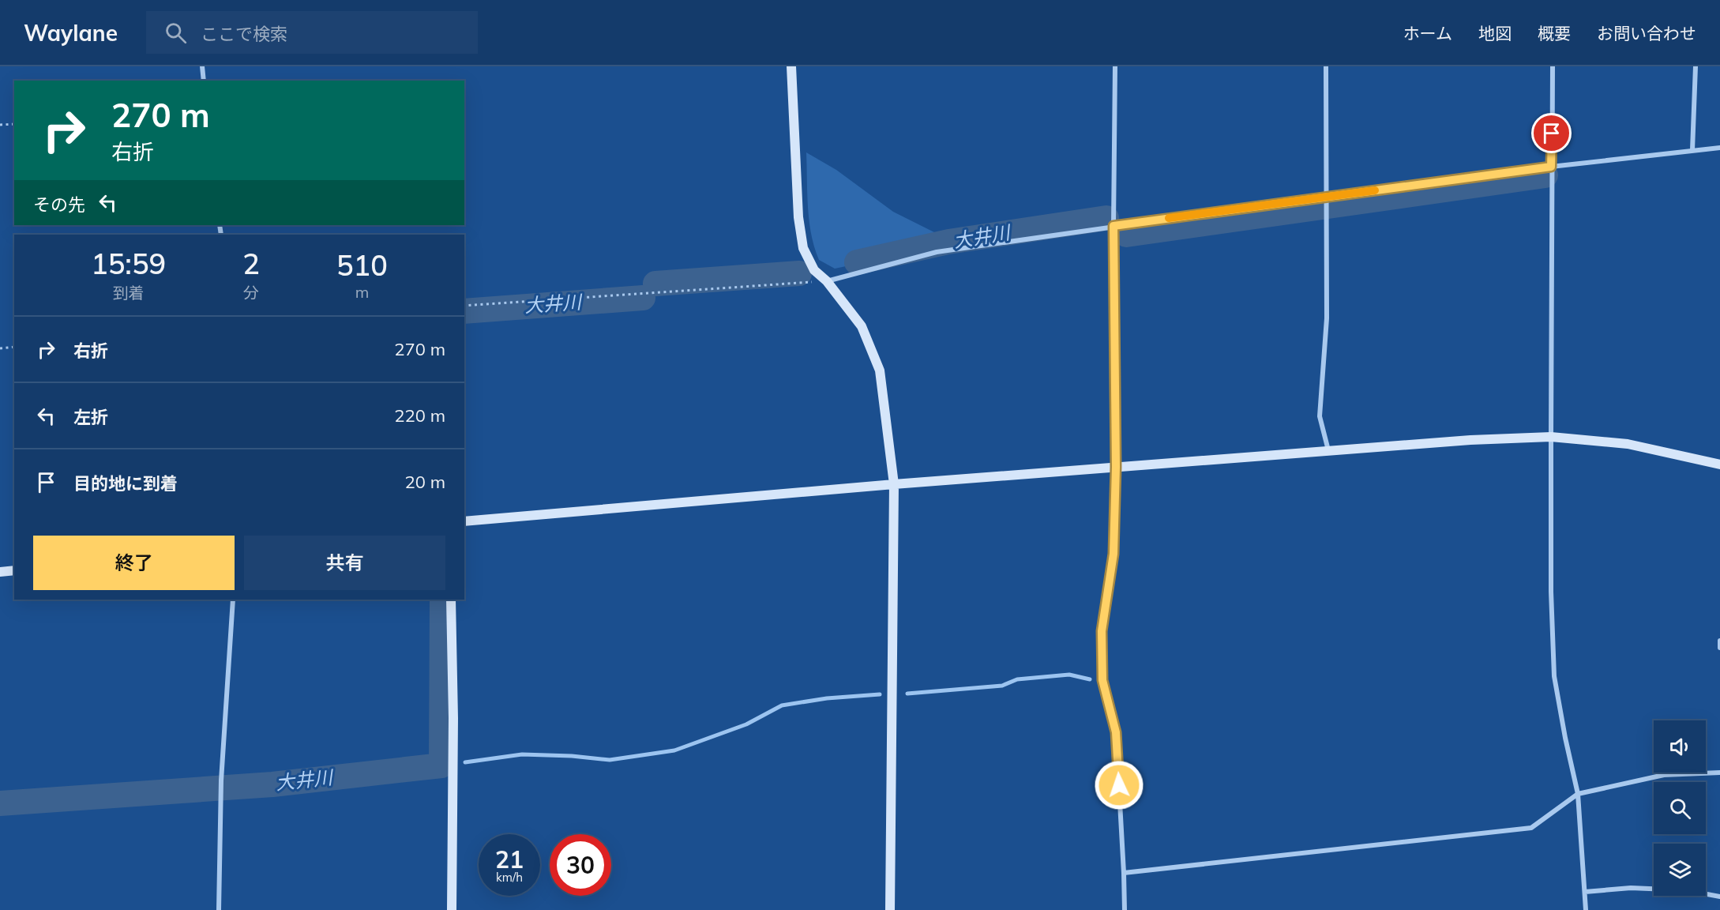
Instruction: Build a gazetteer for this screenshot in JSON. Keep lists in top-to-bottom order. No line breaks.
{"water":["大井川"],"page":{"header":"Waylane","search":"ここで検索","nav":["ホーム","地図","概要","お問い合わせ"],"turn":["270 m","右折"],"then":"その先","eta":["15:59","到着","2","分","510","m"],"list":[{"name":"右折","value":"270 m"},{"name":"左折","value":"220 m"},{"name":"目的地に到着","value":"20 m"}],"buttons":["終了","共有"],"speed":"21 km/h","limit":"30"}}
